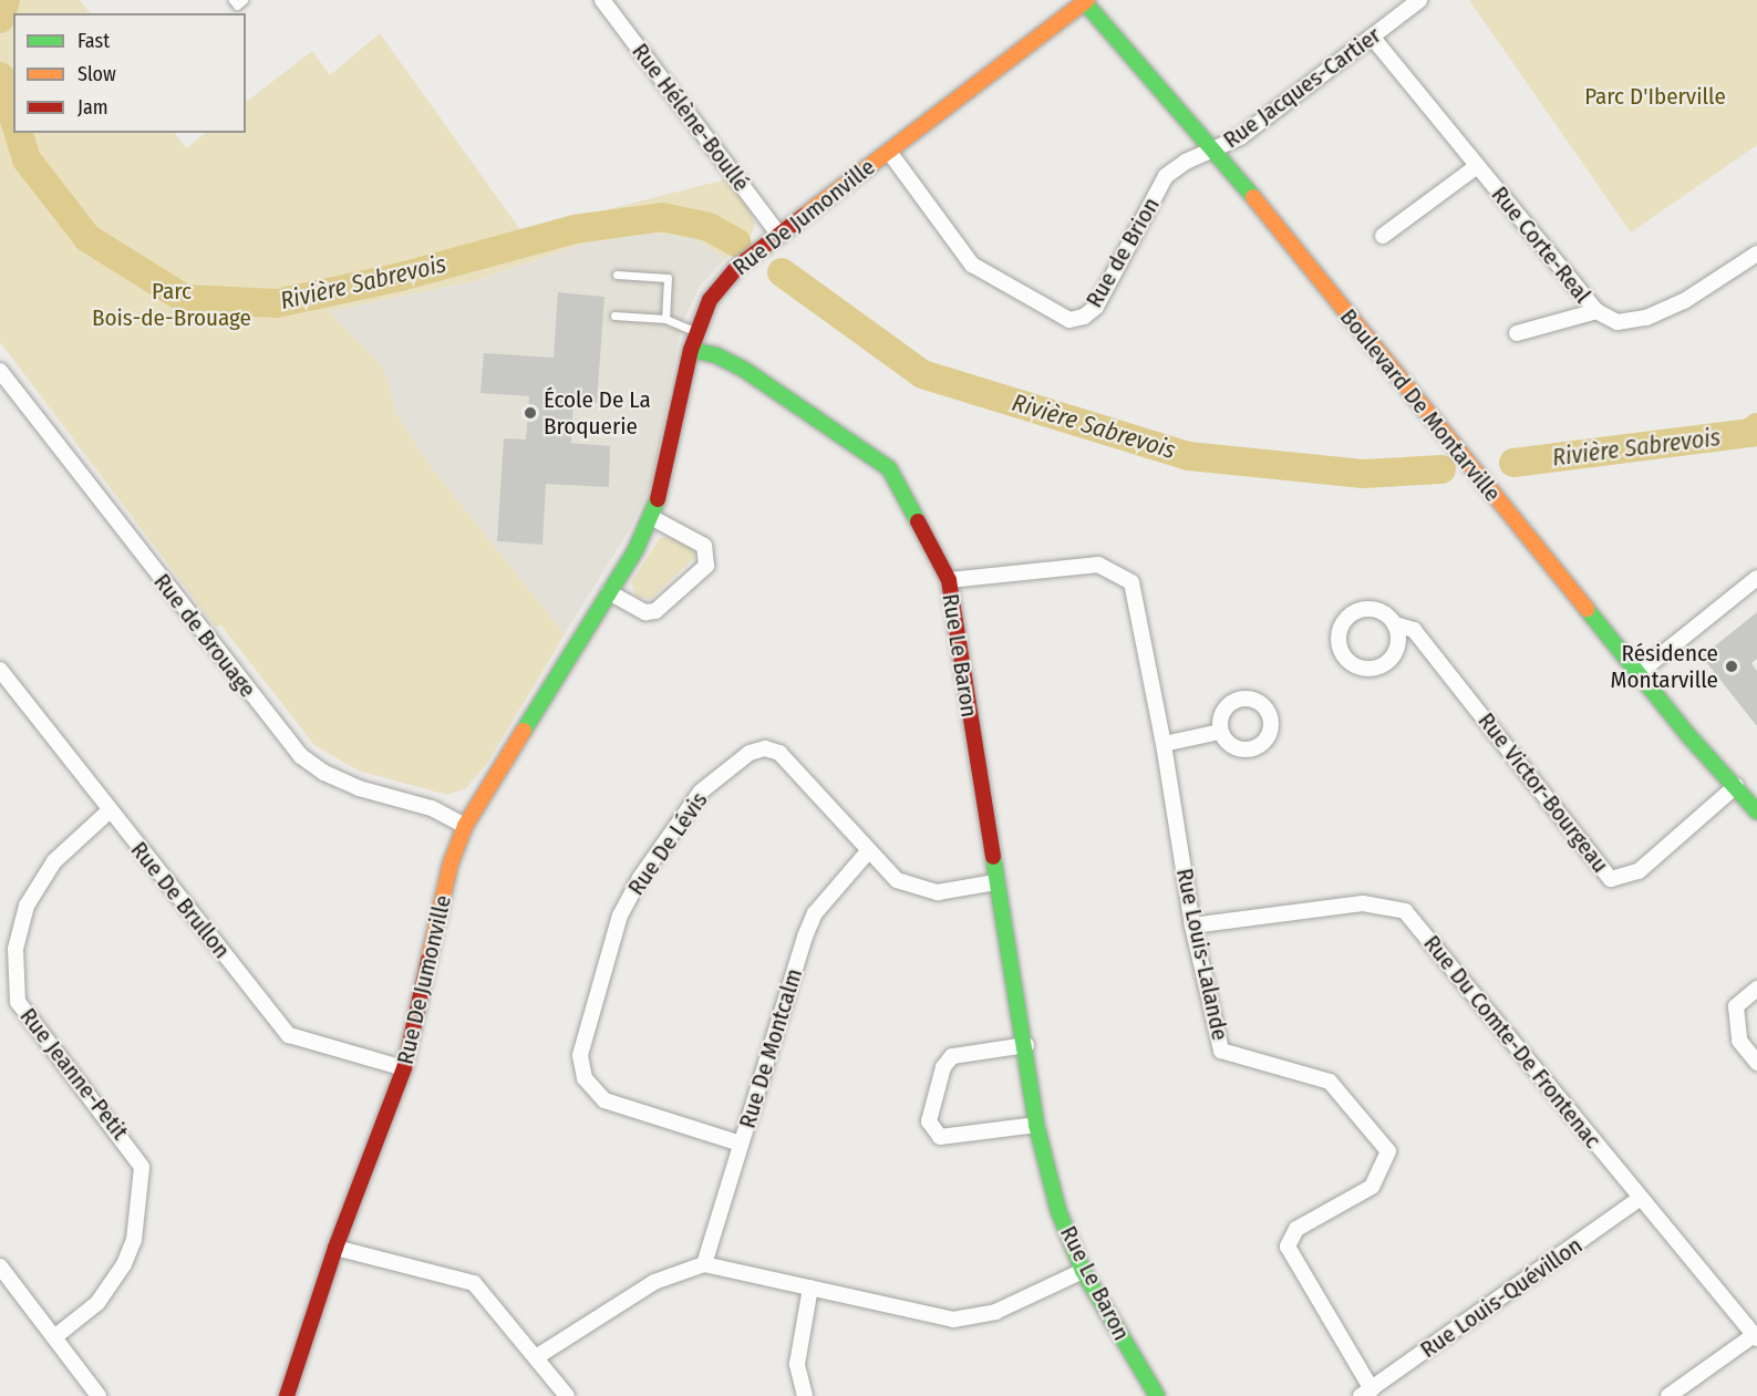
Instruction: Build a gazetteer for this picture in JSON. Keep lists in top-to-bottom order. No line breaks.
{"streets":{"street":["Rue Jacques-Cartier","Rue Hélène-Boullé","Rue De Jumonville","Rue Corte-Real","Rue de Brion","Boulevard De Montarville","Rue de Brouage","Rue Le Baron","Rue Victor-Bourgeau","Rue De Lévis","Rue De Brullon","Rue Louis-Lalande","Rue Du Comte-De Frontenac","Rue De Montcalm","Rue Jeanne-Petit","Rue Louis-Quévillon"]},"crossings":[["Rue Jacques-Cartier","Rue Corte-Real"],["Rue Jacques-Cartier","Rue de Brion"],["Rue Jacques-Cartier","Boulevard De Montarville"],["Rue Hélène-Boullé","Rue De Jumonville"],["Rue De Jumonville","Rue de Brion"],["Rue De Jumonville","Boulevard De Montarville"],["Rue De Jumonville","Rue de Brouage"],["Rue De Jumonville","Rue Le Baron"],["Rue De Jumonville","Rue De Brullon"],["Rue de Brion","Boulevard De Montarville"],["Boulevard De Montarville","Rue Victor-Bourgeau"],["Rue Le Baron","Rue De Lévis"],["Rue Le Baron","Rue Louis-Lalande"],["Rue De Lévis","Rue De Montcalm"],["Rue De Brullon","Rue Jeanne-Petit"],["Rue Louis-Lalande","Rue Du Comte-De Frontenac"],["Rue Louis-Lalande","Rue Louis-Quévillon"],["Rue Du Comte-De Frontenac","Rue Louis-Quévillon"]],"water":["Rivière Sabrevois"],"parks":["Parc D'Iberville","Parc Bois-de-Brouage"],"places":["École De La Broquerie","Résidence Montarville"],"legend":["Fast","Slow","Jam"]}
